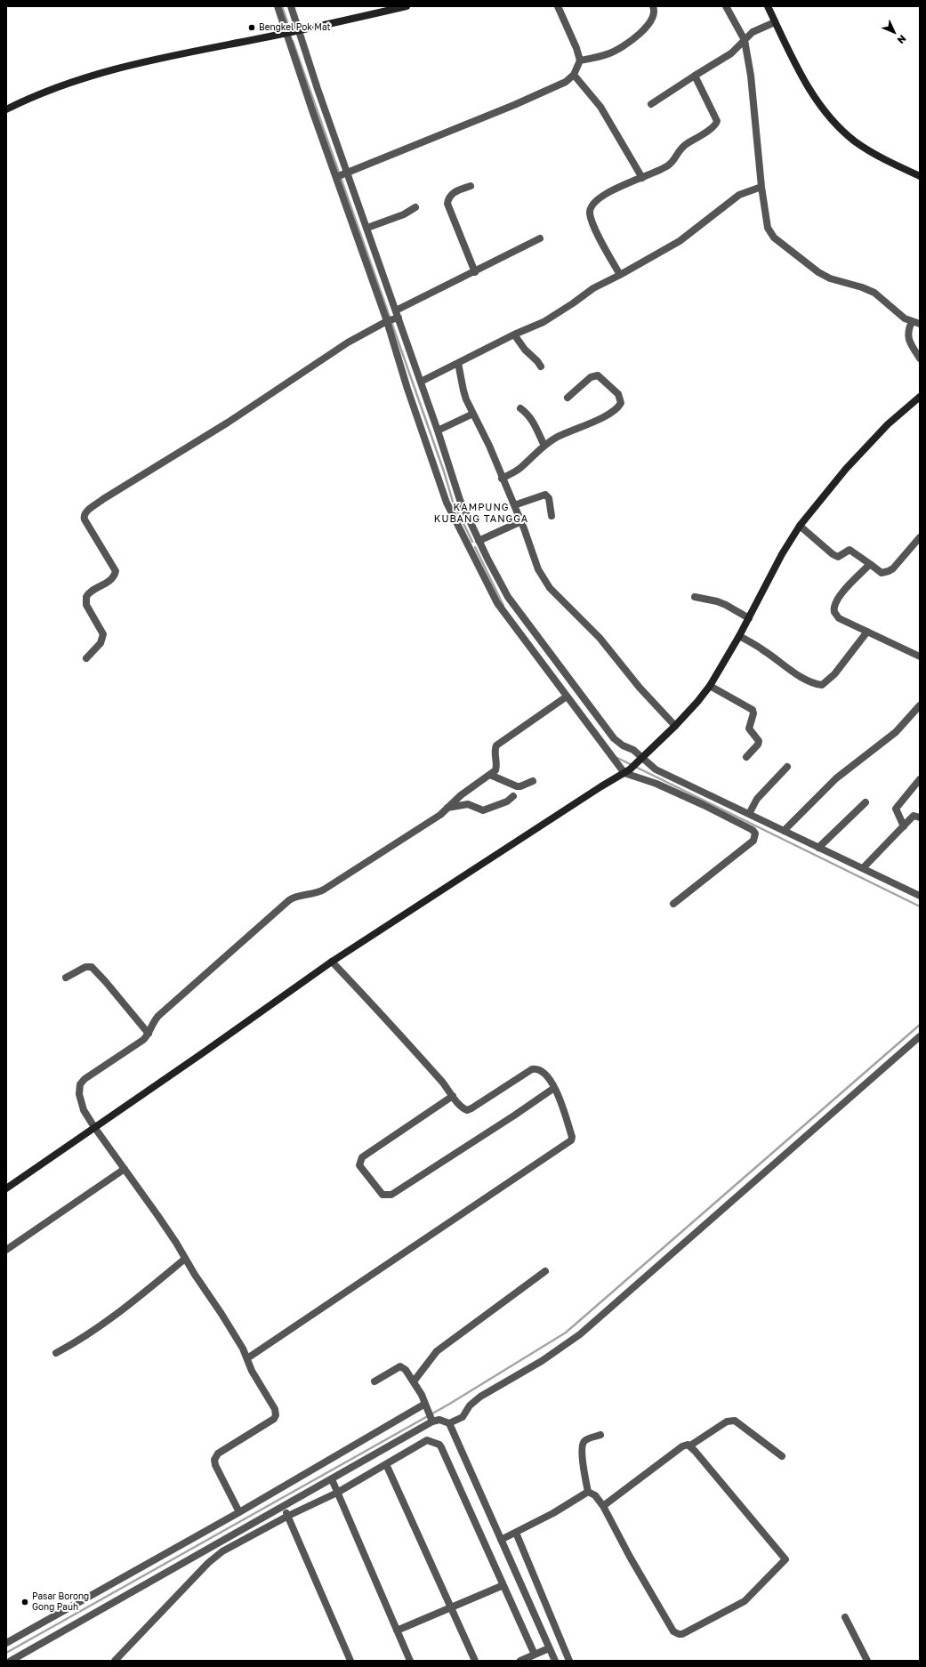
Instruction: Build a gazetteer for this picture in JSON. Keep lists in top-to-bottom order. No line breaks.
{"districts":["KAMPUNG KUBANG TANGGA"],"places":["Bengkel Pok Mat","Pasar Borong Gong Pauh"],"north":"bottom right"}
